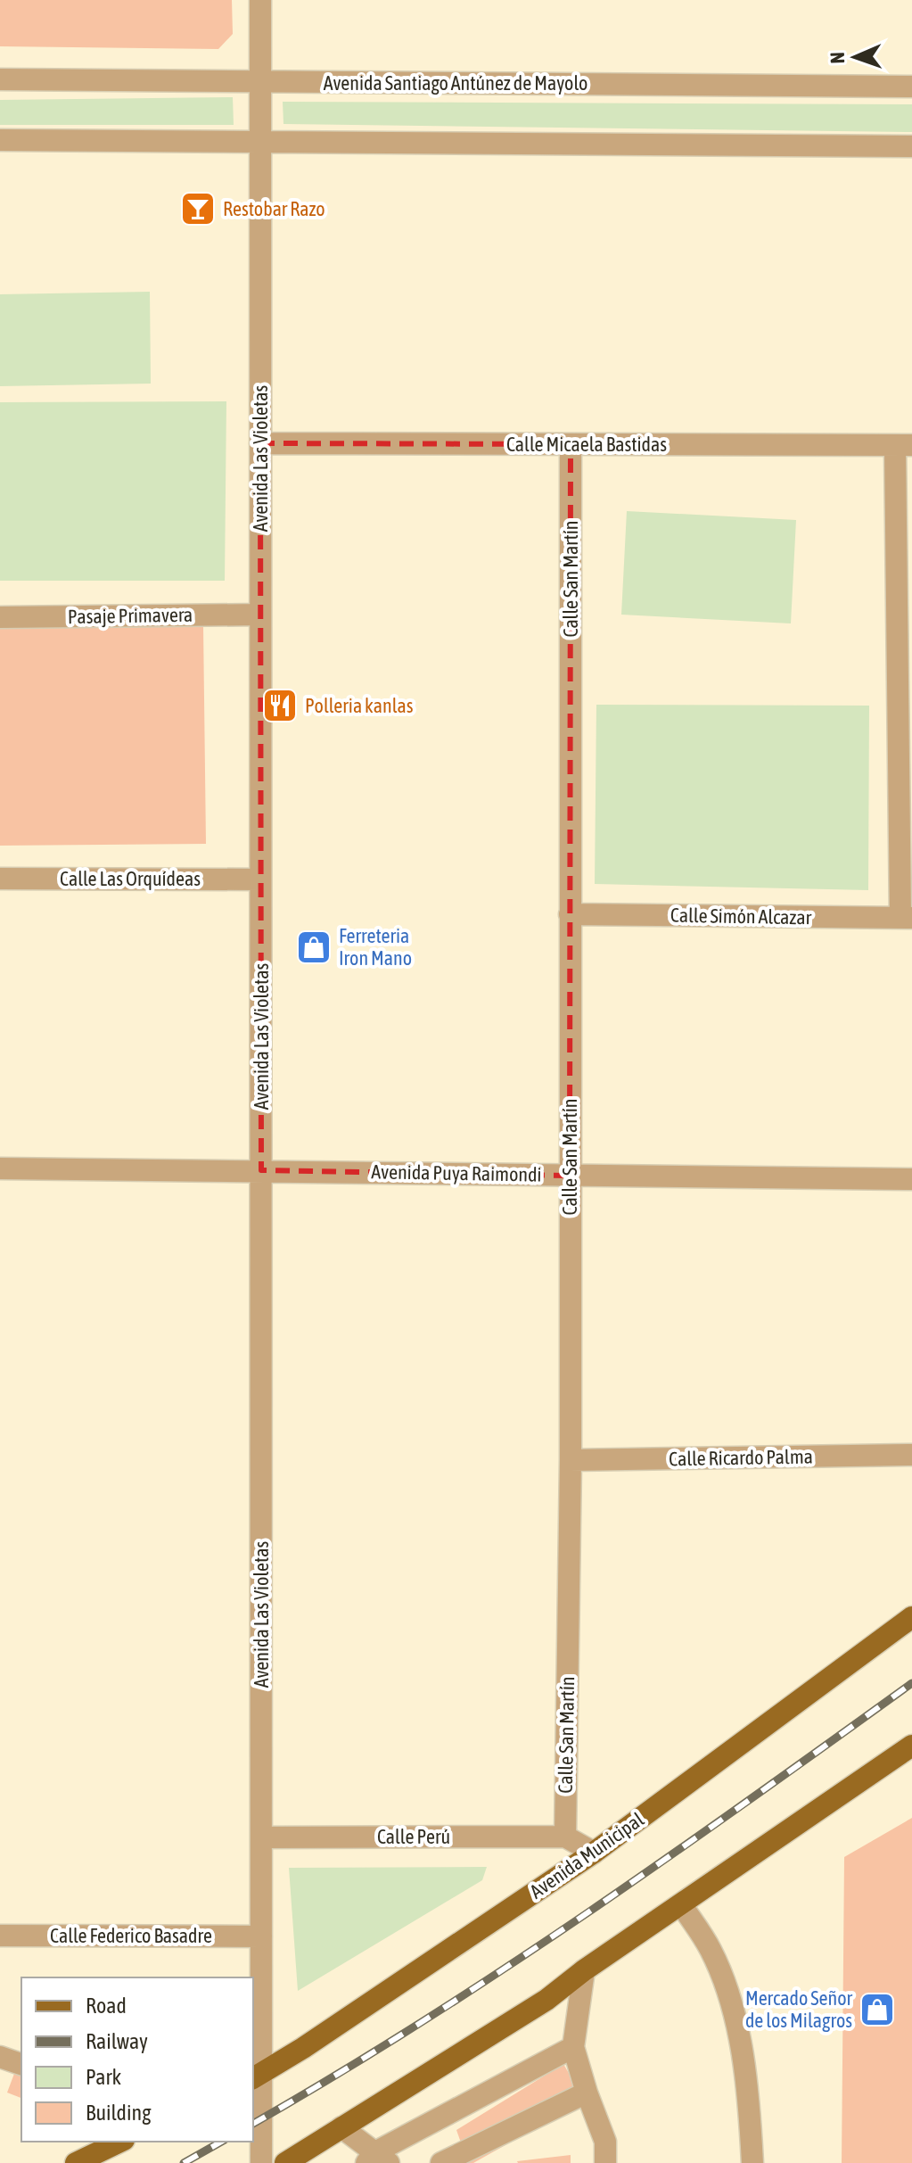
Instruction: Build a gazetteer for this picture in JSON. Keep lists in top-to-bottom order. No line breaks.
{"streets":{"main road":["Avenida Municipal"],"street":["Avenida Santiago Antúnez de Mayolo","Calle Micaela Bastidas","Avenida Las Violetas","Calle San Martín","Pasaje Primavera","Calle Las Orquídeas","Calle Simón Alcazar","Avenida Puya Raimondi","Calle Ricardo Palma","Calle Perú","Calle Federico Basadre"]},"crossings":[["Avenida Santiago Antúnez de Mayolo","Avenida Las Violetas"],["Calle Micaela Bastidas","Avenida Las Violetas"],["Calle Micaela Bastidas","Calle San Martín"],["Avenida Las Violetas","Pasaje Primavera"],["Avenida Las Violetas","Calle Las Orquídeas"],["Avenida Las Violetas","Avenida Puya Raimondi"],["Avenida Las Violetas","Calle Perú"],["Avenida Las Violetas","Avenida Municipal"],["Avenida Las Violetas","Calle Federico Basadre"],["Calle San Martín","Calle Simón Alcazar"],["Calle San Martín","Avenida Puya Raimondi"],["Calle San Martín","Calle Ricardo Palma"],["Calle San Martín","Calle Perú"]],"places":{"bar":["Restobar Razo"],"restaurant":["Polleria kanlas"],"shop":["Ferreteria Iron Mano","Mercado Señor de los Milagros"]},"legend":["Road","Railway","Park","Building"],"north":"left"}
